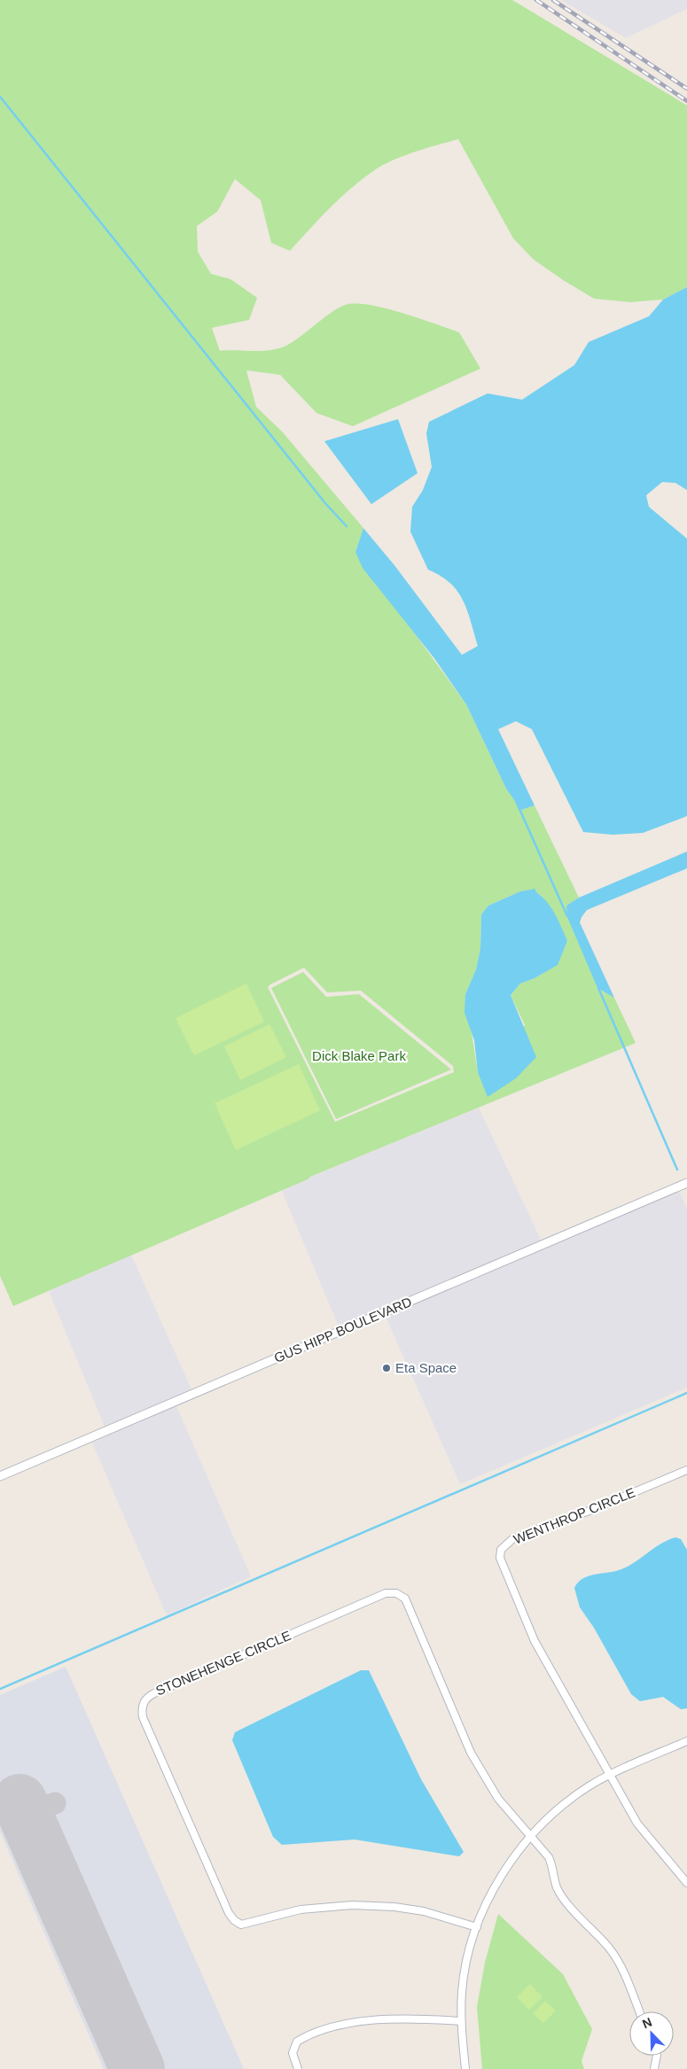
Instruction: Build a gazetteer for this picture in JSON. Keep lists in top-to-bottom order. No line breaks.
{"streets":{"street":["GUS HIPP BOULEVARD","WENTHROP CIRCLE","STONEHENGE CIRCLE"]},"parks":["Dick Blake Park"],"places":["Eta Space"],"north":"top left"}
